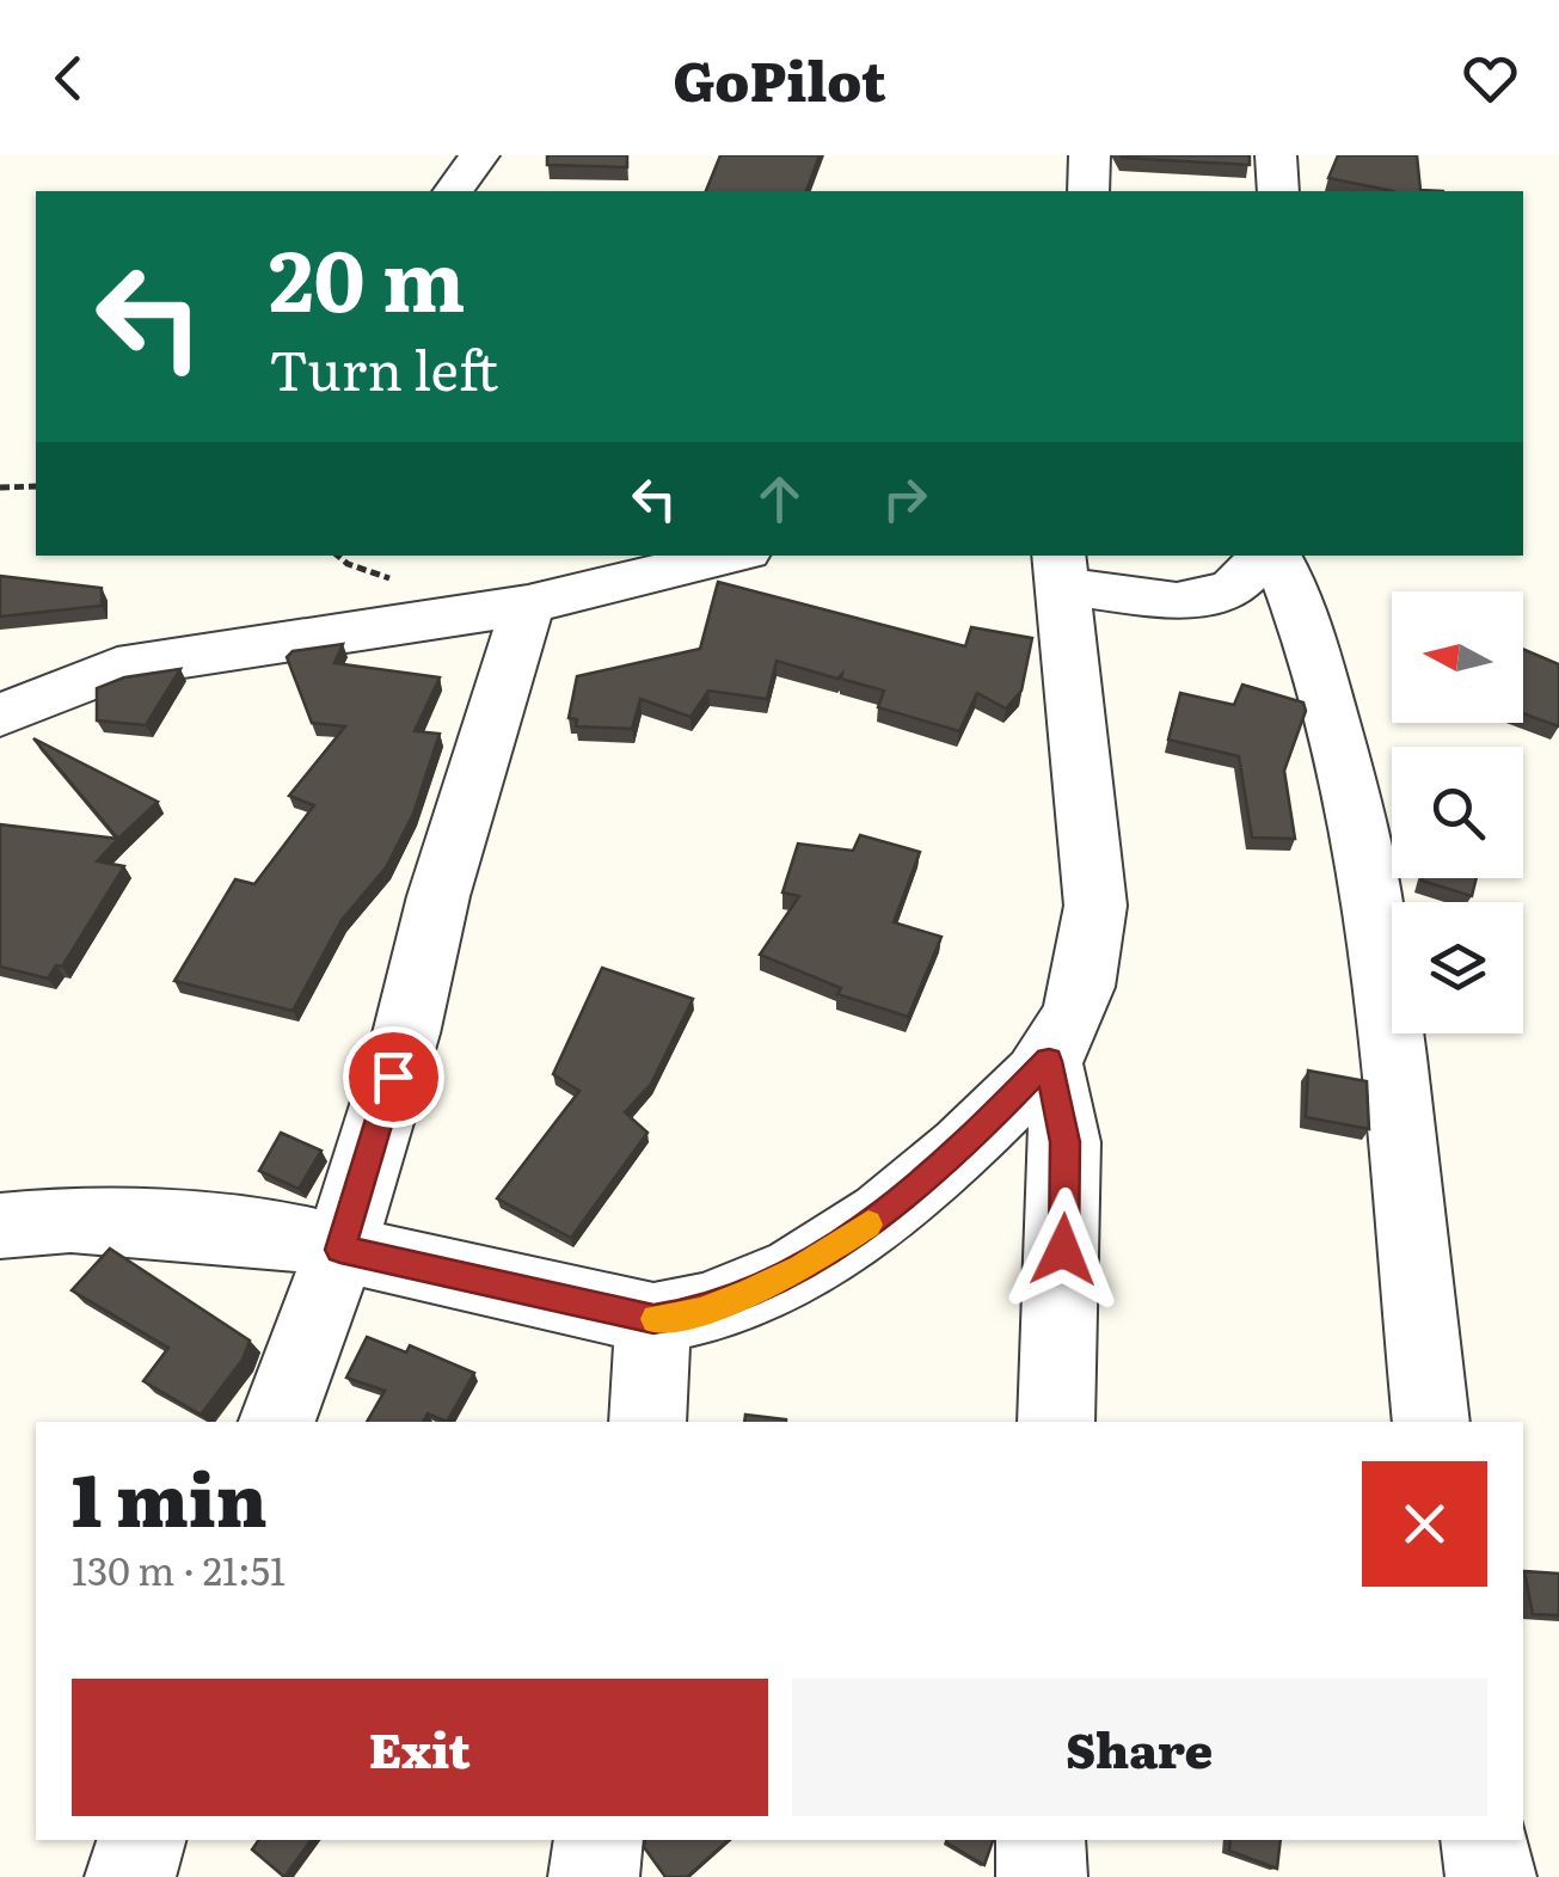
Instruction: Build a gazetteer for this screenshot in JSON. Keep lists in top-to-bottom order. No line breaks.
{"north":"left","page":{"header":"GoPilot","turn":["20 m","Turn left"],"heading":["1 min","130 m · 21:51"],"buttons":["Exit","Share"]}}
